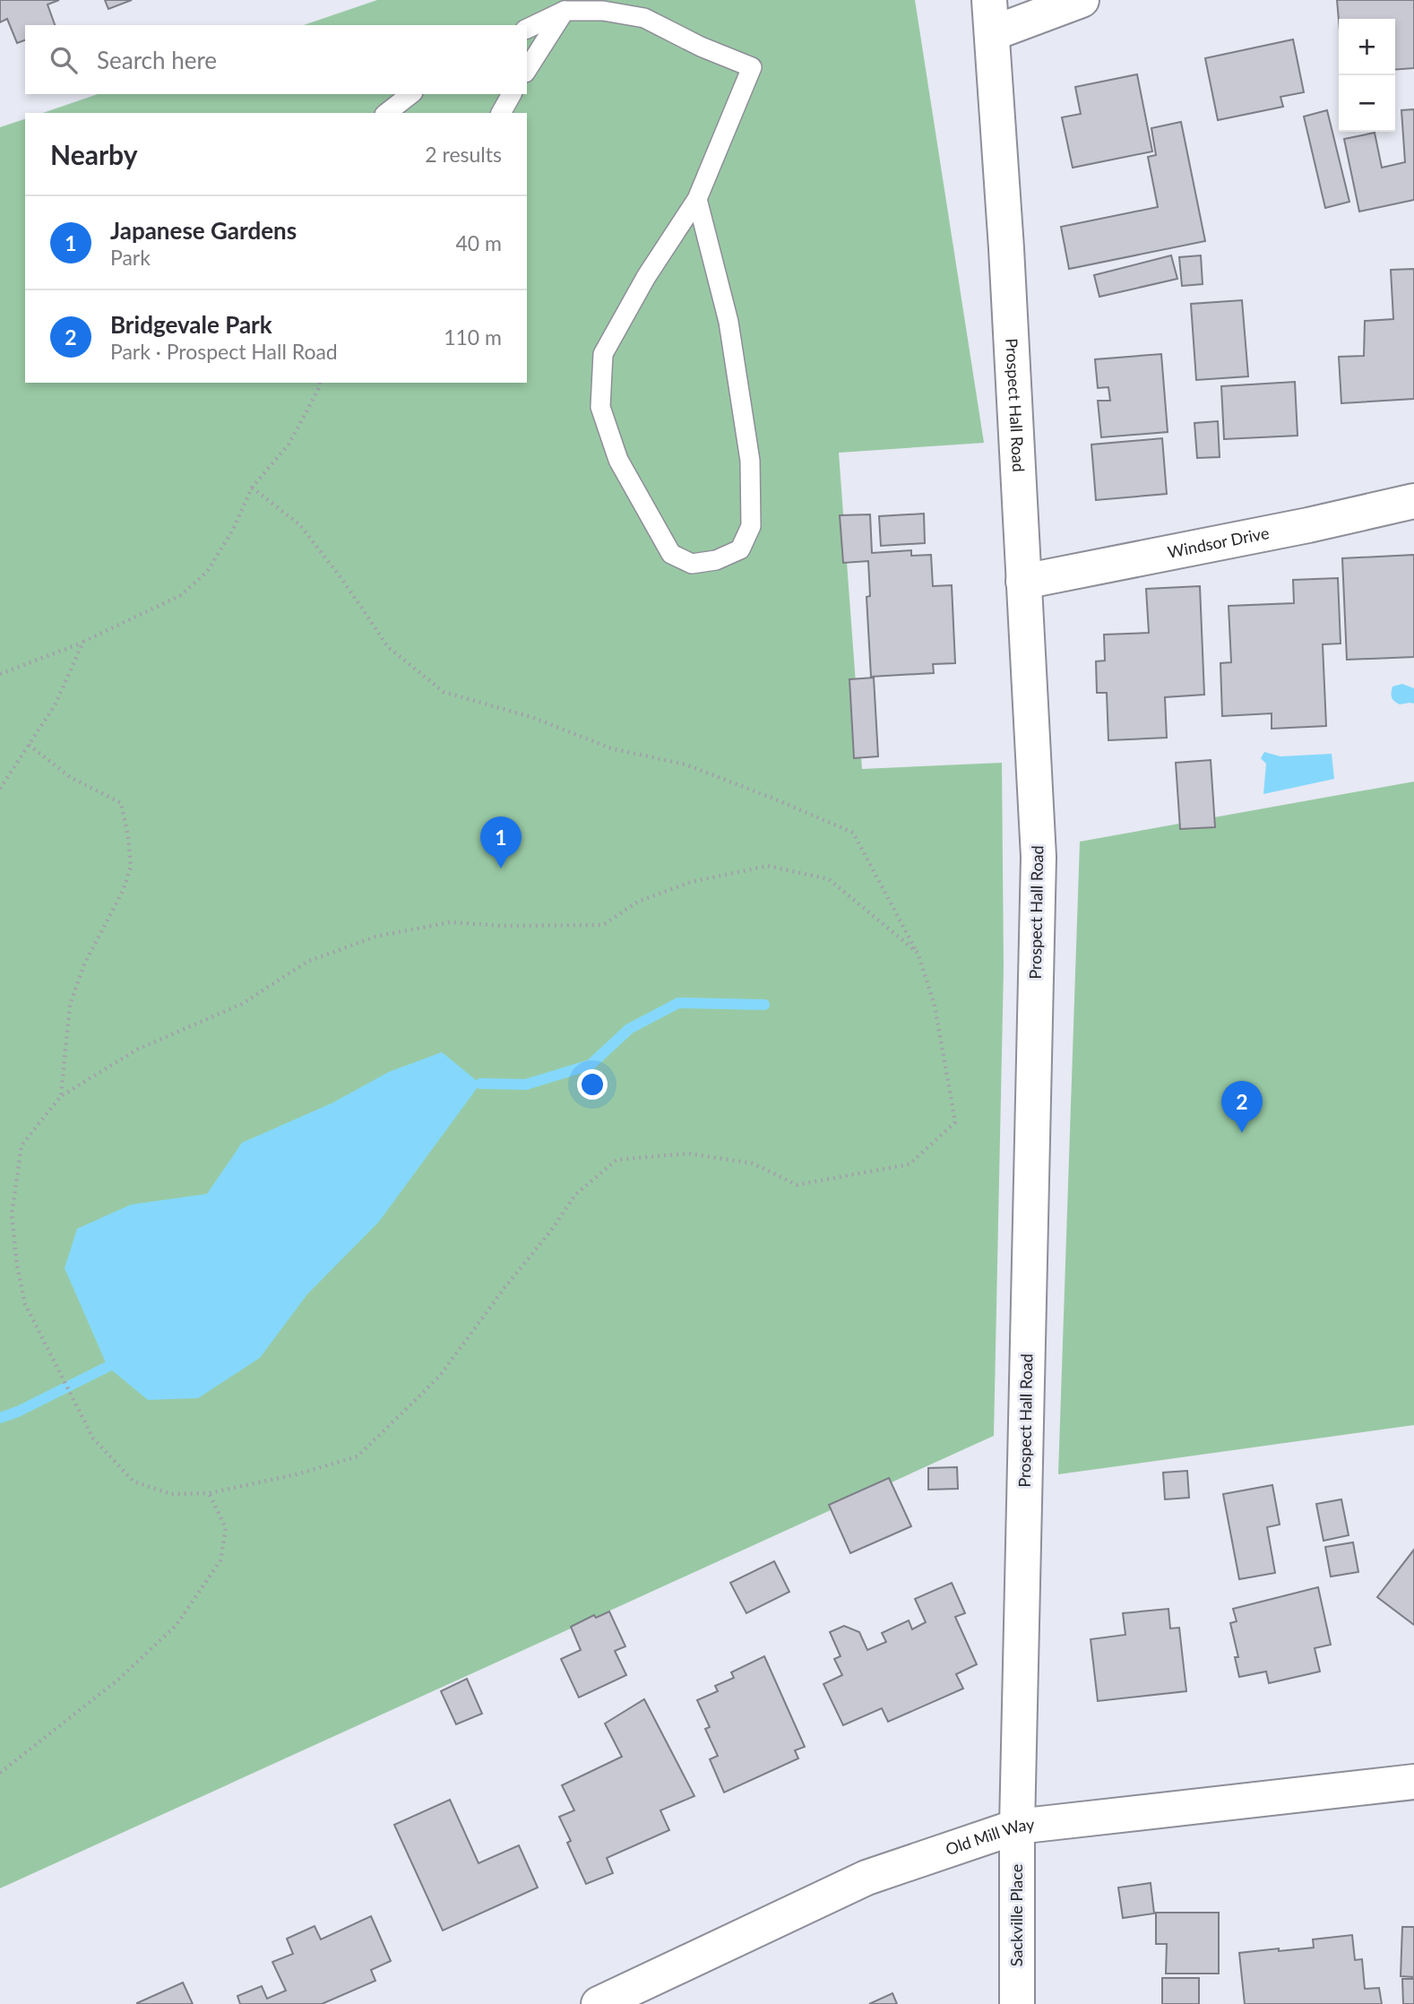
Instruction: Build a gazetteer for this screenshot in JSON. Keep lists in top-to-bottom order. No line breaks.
{"streets":{"street":["Prospect Hall Road","Windsor Drive","Old Mill Way","Sackville Place"]},"crossings":[["Prospect Hall Road","Windsor Drive"],["Prospect Hall Road","Old Mill Way"],["Prospect Hall Road","Sackville Place"],["Old Mill Way","Sackville Place"]],"page":{"map_buttons":["+","−"],"search":"Search here","heading":["Nearby","2 results"],"list":[{"mark":"1","name":"Japanese Gardens","note":"Park","value":"40 m"},{"mark":"2","name":"Bridgevale Park","note":"Park · Prospect Hall Road","value":"110 m"}],"pins":["1","2"]}}
